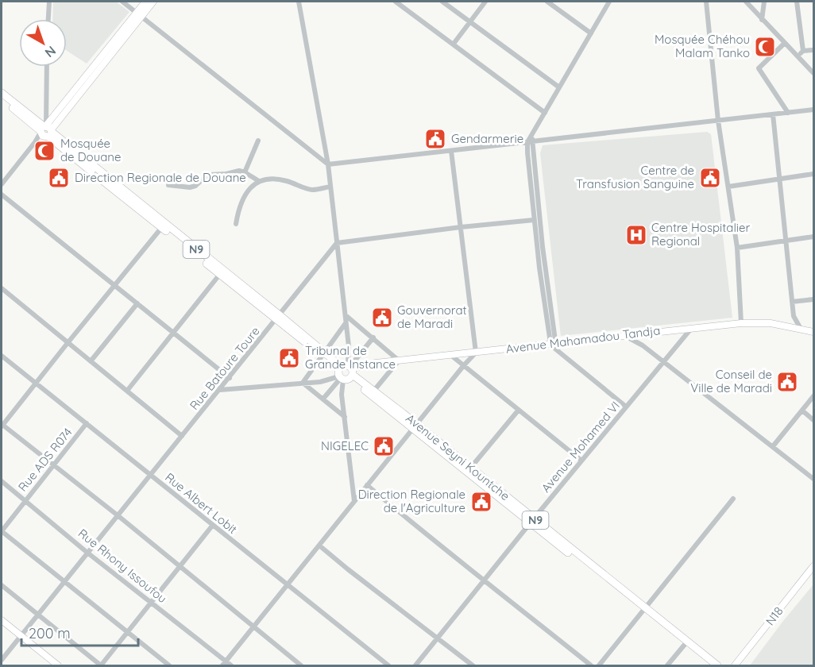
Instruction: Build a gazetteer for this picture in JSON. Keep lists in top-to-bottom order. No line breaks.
{"streets":{"highway":["N9","Avenue Seyni Kountche"],"main road":["Avenue Mahamadou Tandja","N18"],"street":["Rue Batoure Toure","Avenue Mohamed VI","Rue ADS R074","Rue Albert Lobit","Rue Rhony Issoufou"]},"crossings":[["Avenue Mahamadou Tandja","Avenue Mohamed VI"],["Avenue Mahamadou Tandja","Avenue Seyni Kountche"],["Rue Batoure Toure","Avenue Seyni Kountche"],["Rue Batoure Toure","Rue Albert Lobit"],["Rue Batoure Toure","Rue Rhony Issoufou"],["Avenue Mohamed VI","Avenue Seyni Kountche"],["Rue ADS R074","Rue Albert Lobit"],["Rue ADS R074","Rue Rhony Issoufou"]],"places":{"mosque":["Mosquée Chéhou Malam Tanko","Mosquée de Douane"],"public building":["Gendarmerie","Direction Regionale de Douane","Centre de Transfusion Sanguine","Gouvernorat de Maradi","Tribunal de Grande Instance","Conseil de Ville de Maradi","NIGELEC","Direction Regionale de l'Agriculture"],"hospital":["Centre Hospitalier Regional"]},"scale_bar":"200 m","north":"bottom right"}
